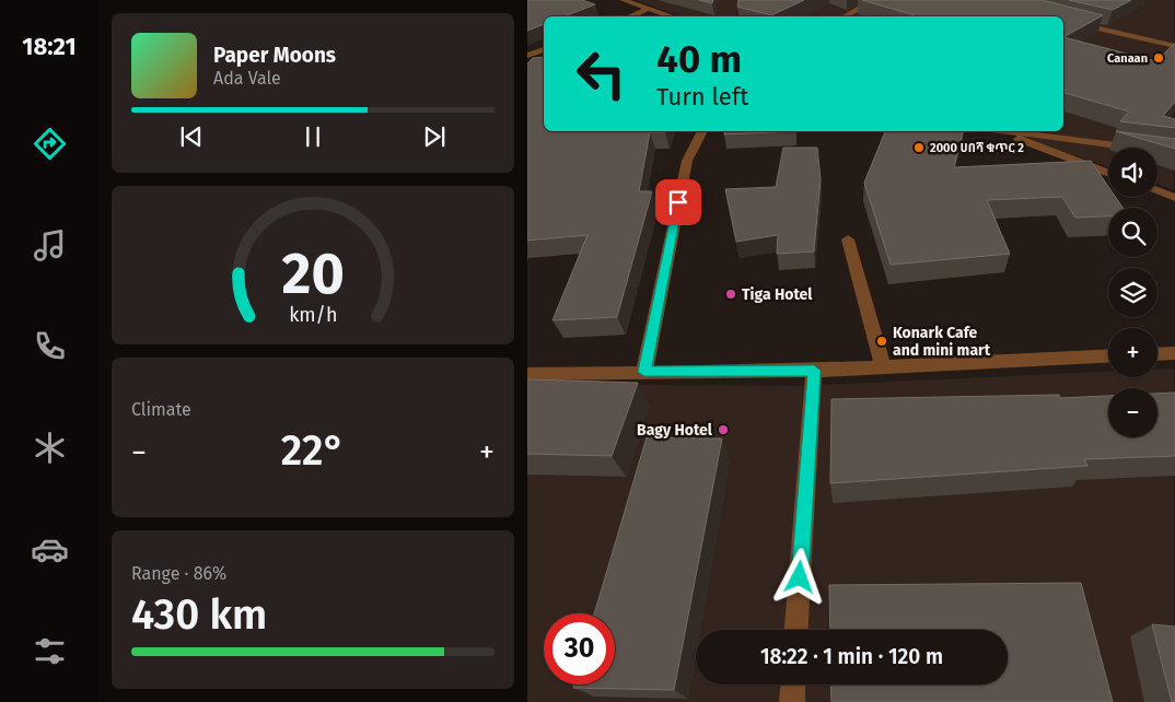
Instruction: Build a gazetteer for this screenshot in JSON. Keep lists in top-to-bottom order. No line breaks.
{"places":["Canaan","2000 ሀበሻ ቁጥር 2","Tiga Hotel","Konark Cafe and mini mart","Bagy Hotel"],"page":{"tabs":"18:21","turn":["40 m","Turn left"],"song":["Paper Moons","Ada Vale"],"map_buttons":["+","−"],"tile":["Climate",["Range · 86%","430 km"]],"heat":["−","22°","+"],"limit":"30","trip":"18:22 · 1 min · 120 m","gauge":["20","km/h"]}}
